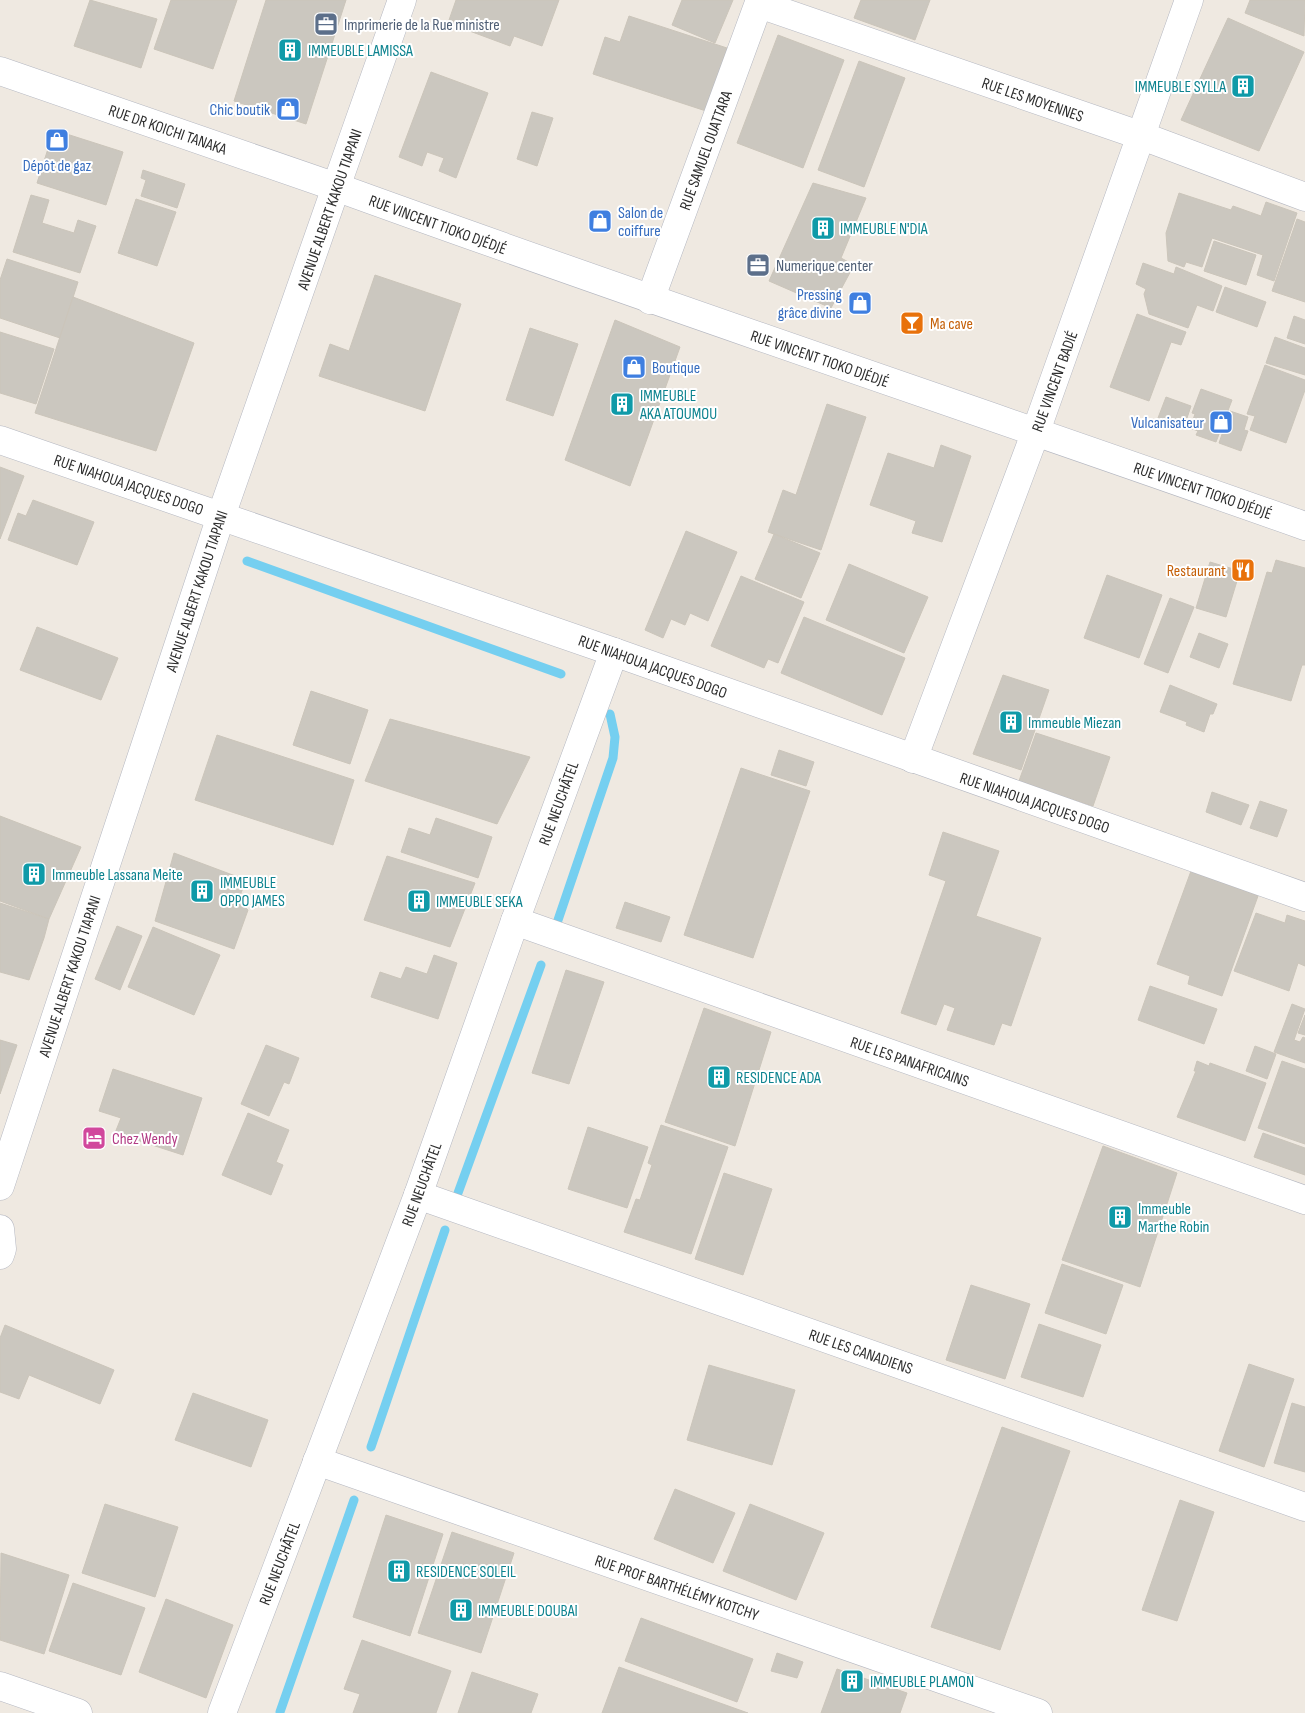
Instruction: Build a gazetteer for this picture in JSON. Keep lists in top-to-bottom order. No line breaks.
{"streets":{"street":["RUE LES MOYENNES","RUE DR KOICHI TANAKA","RUE SAMUEL OUATTARA","AVENUE ALBERT KAKOU TIAPANI","RUE VINCENT TIOKO DJÉDJÉ","RUE VINCENT BADIÉ","RUE NIAHOUA JACQUES DOGO","RUE NEUCHÂTEL","RUE LES PANAFRICAINS","RUE LES CANADIENS","RUE PROF BARTHÉLÉMY KOTCHY"]},"crossings":[["RUE LES MOYENNES","RUE SAMUEL OUATTARA"],["RUE LES MOYENNES","RUE VINCENT BADIÉ"],["RUE DR KOICHI TANAKA","AVENUE ALBERT KAKOU TIAPANI"],["RUE DR KOICHI TANAKA","RUE VINCENT TIOKO DJÉDJÉ"],["RUE SAMUEL OUATTARA","RUE VINCENT TIOKO DJÉDJÉ"],["AVENUE ALBERT KAKOU TIAPANI","RUE VINCENT TIOKO DJÉDJÉ"],["AVENUE ALBERT KAKOU TIAPANI","RUE NIAHOUA JACQUES DOGO"],["RUE VINCENT TIOKO DJÉDJÉ","RUE VINCENT BADIÉ"],["RUE VINCENT BADIÉ","RUE NIAHOUA JACQUES DOGO"],["RUE NIAHOUA JACQUES DOGO","RUE NEUCHÂTEL"],["RUE NEUCHÂTEL","RUE LES PANAFRICAINS"],["RUE NEUCHÂTEL","RUE LES CANADIENS"],["RUE NEUCHÂTEL","RUE PROF BARTHÉLÉMY KOTCHY"]],"places":{"office":["Imprimerie de la Rue ministre","Numerique center"],"building":["IMMEUBLE LAMISSA","IMMEUBLE SYLLA","IMMEUBLE N'DIA","IMMEUBLE AKA ATOUMOU","Immeuble Miezan","Immeuble Lassana Meite","IMMEUBLE OPPO JAMES","IMMEUBLE SEKA","RESIDENCE ADA","Immeuble Marthe Robin","RESIDENCE SOLEIL","IMMEUBLE DOUBAI","IMMEUBLE PLAMON"],"shop":["Chic boutik","Dépôt de gaz","Salon de coiffure","Pressing grâce divine","Boutique","Vulcanisateur"],"bar":["Ma cave"],"restaurant":["Restaurant"],"hotel":["Chez Wendy"]}}
